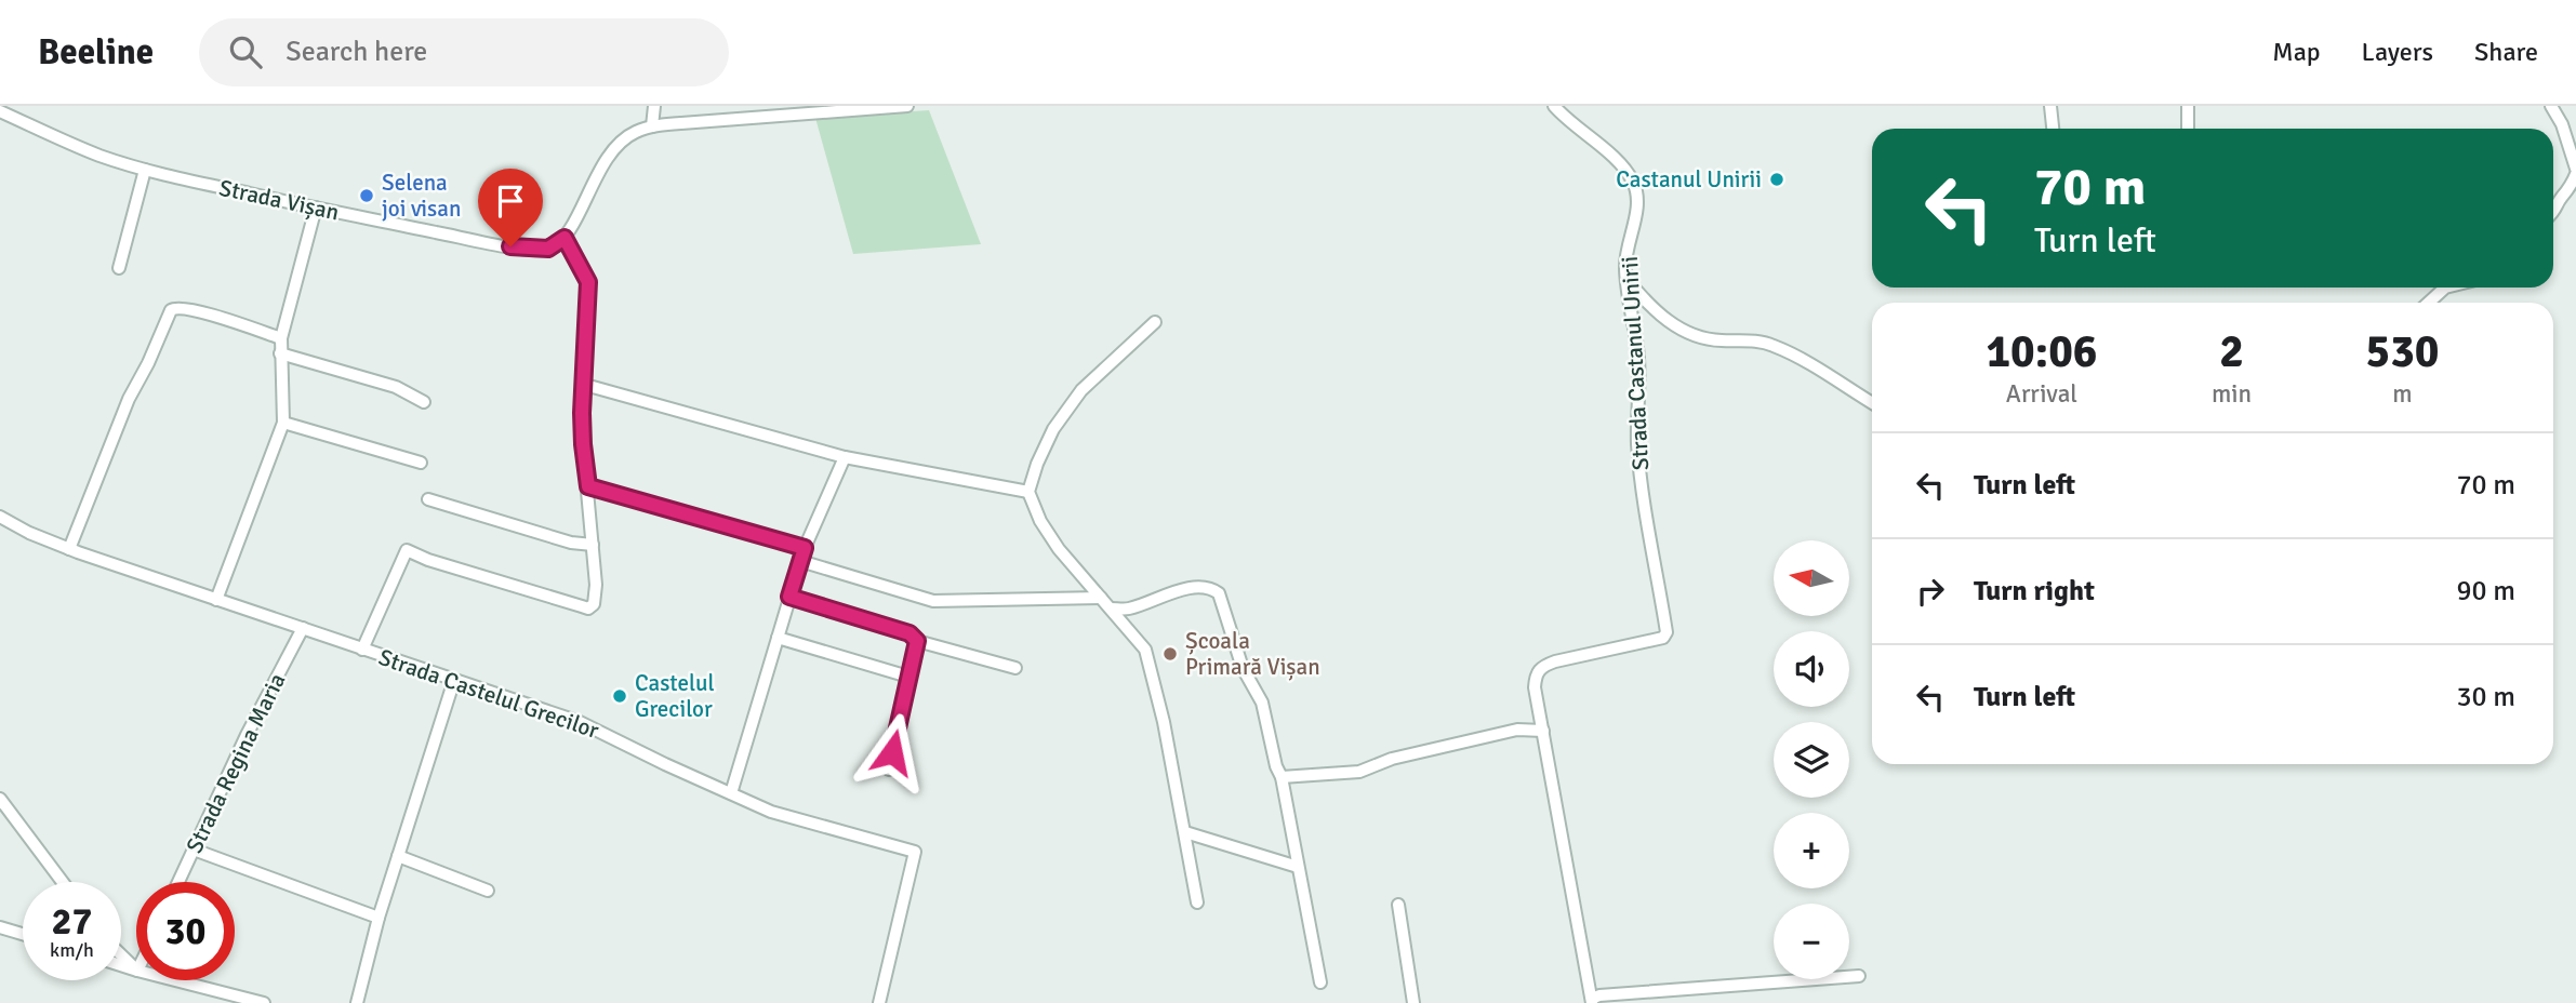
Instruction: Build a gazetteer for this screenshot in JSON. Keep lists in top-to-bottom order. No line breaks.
{"streets":{"street":["Strada Vișan","Strada Castanul Unirii","Strada Castelul Grecilor","Strada Regina Maria"]},"crossings":[["Strada Castelul Grecilor","Strada Regina Maria"]],"places":["Castanul Unirii","Selena joi visan","Școala Primară Vișan","Castelul Grecilor"],"north":"left","page":{"header":"Beeline","search":"Search here","nav":["Map","Layers","Share"],"turn":["70 m","Turn left"],"eta":["10:06","Arrival","2","min","530","m"],"list":[{"name":"Turn left","value":"70 m"},{"name":"Turn right","value":"90 m"},{"name":"Turn left","value":"30 m"}],"map_buttons":["+","−"],"speed":"27 km/h","limit":"30"}}
